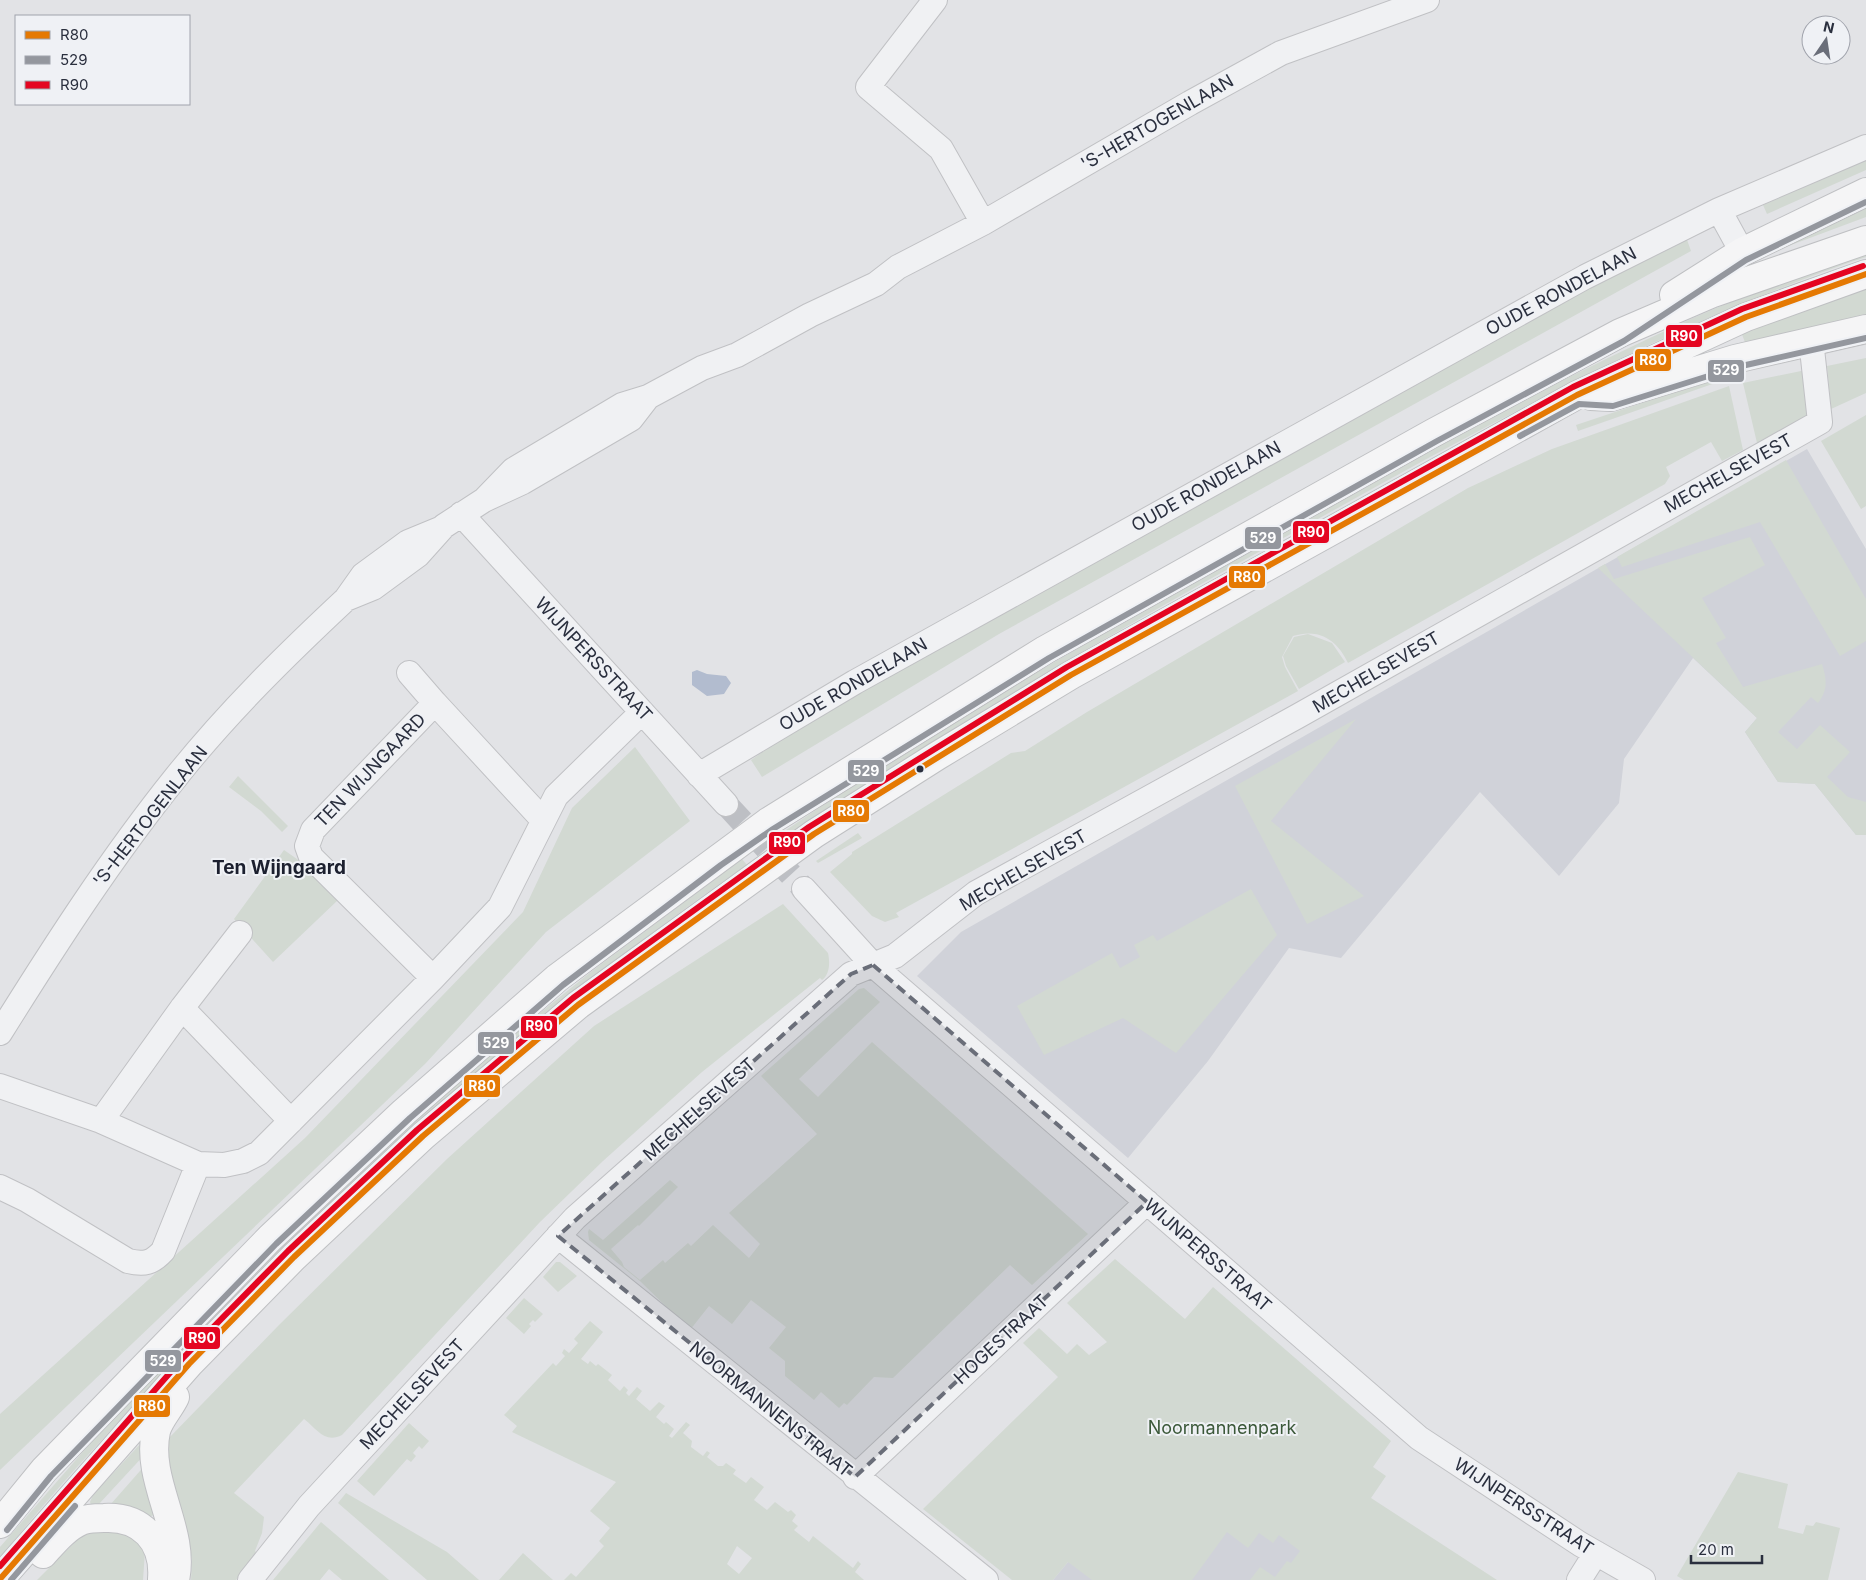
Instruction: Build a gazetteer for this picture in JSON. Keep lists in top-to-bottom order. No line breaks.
{"streets":{"street":["'S-HERTOGENLAAN","OUDE RONDELAAN","MECHELSEVEST","WIJNPERSSTRAAT","TEN WIJNGAARD","HOGESTRAAT","NOORMANNENSTRAAT"]},"crossings":[["'S-HERTOGENLAAN","WIJNPERSSTRAAT"],["OUDE RONDELAAN","WIJNPERSSTRAAT"],["MECHELSEVEST","WIJNPERSSTRAAT"],["MECHELSEVEST","NOORMANNENSTRAAT"],["WIJNPERSSTRAAT","HOGESTRAAT"],["HOGESTRAAT","NOORMANNENSTRAAT"]],"districts":["Ten Wijngaard"],"parks":["Noormannenpark"],"lines":["transit line 529","transit line R90","transit line R80"],"legend":["R80","529","R90"],"scale_bar":"20 m","north":"top"}
